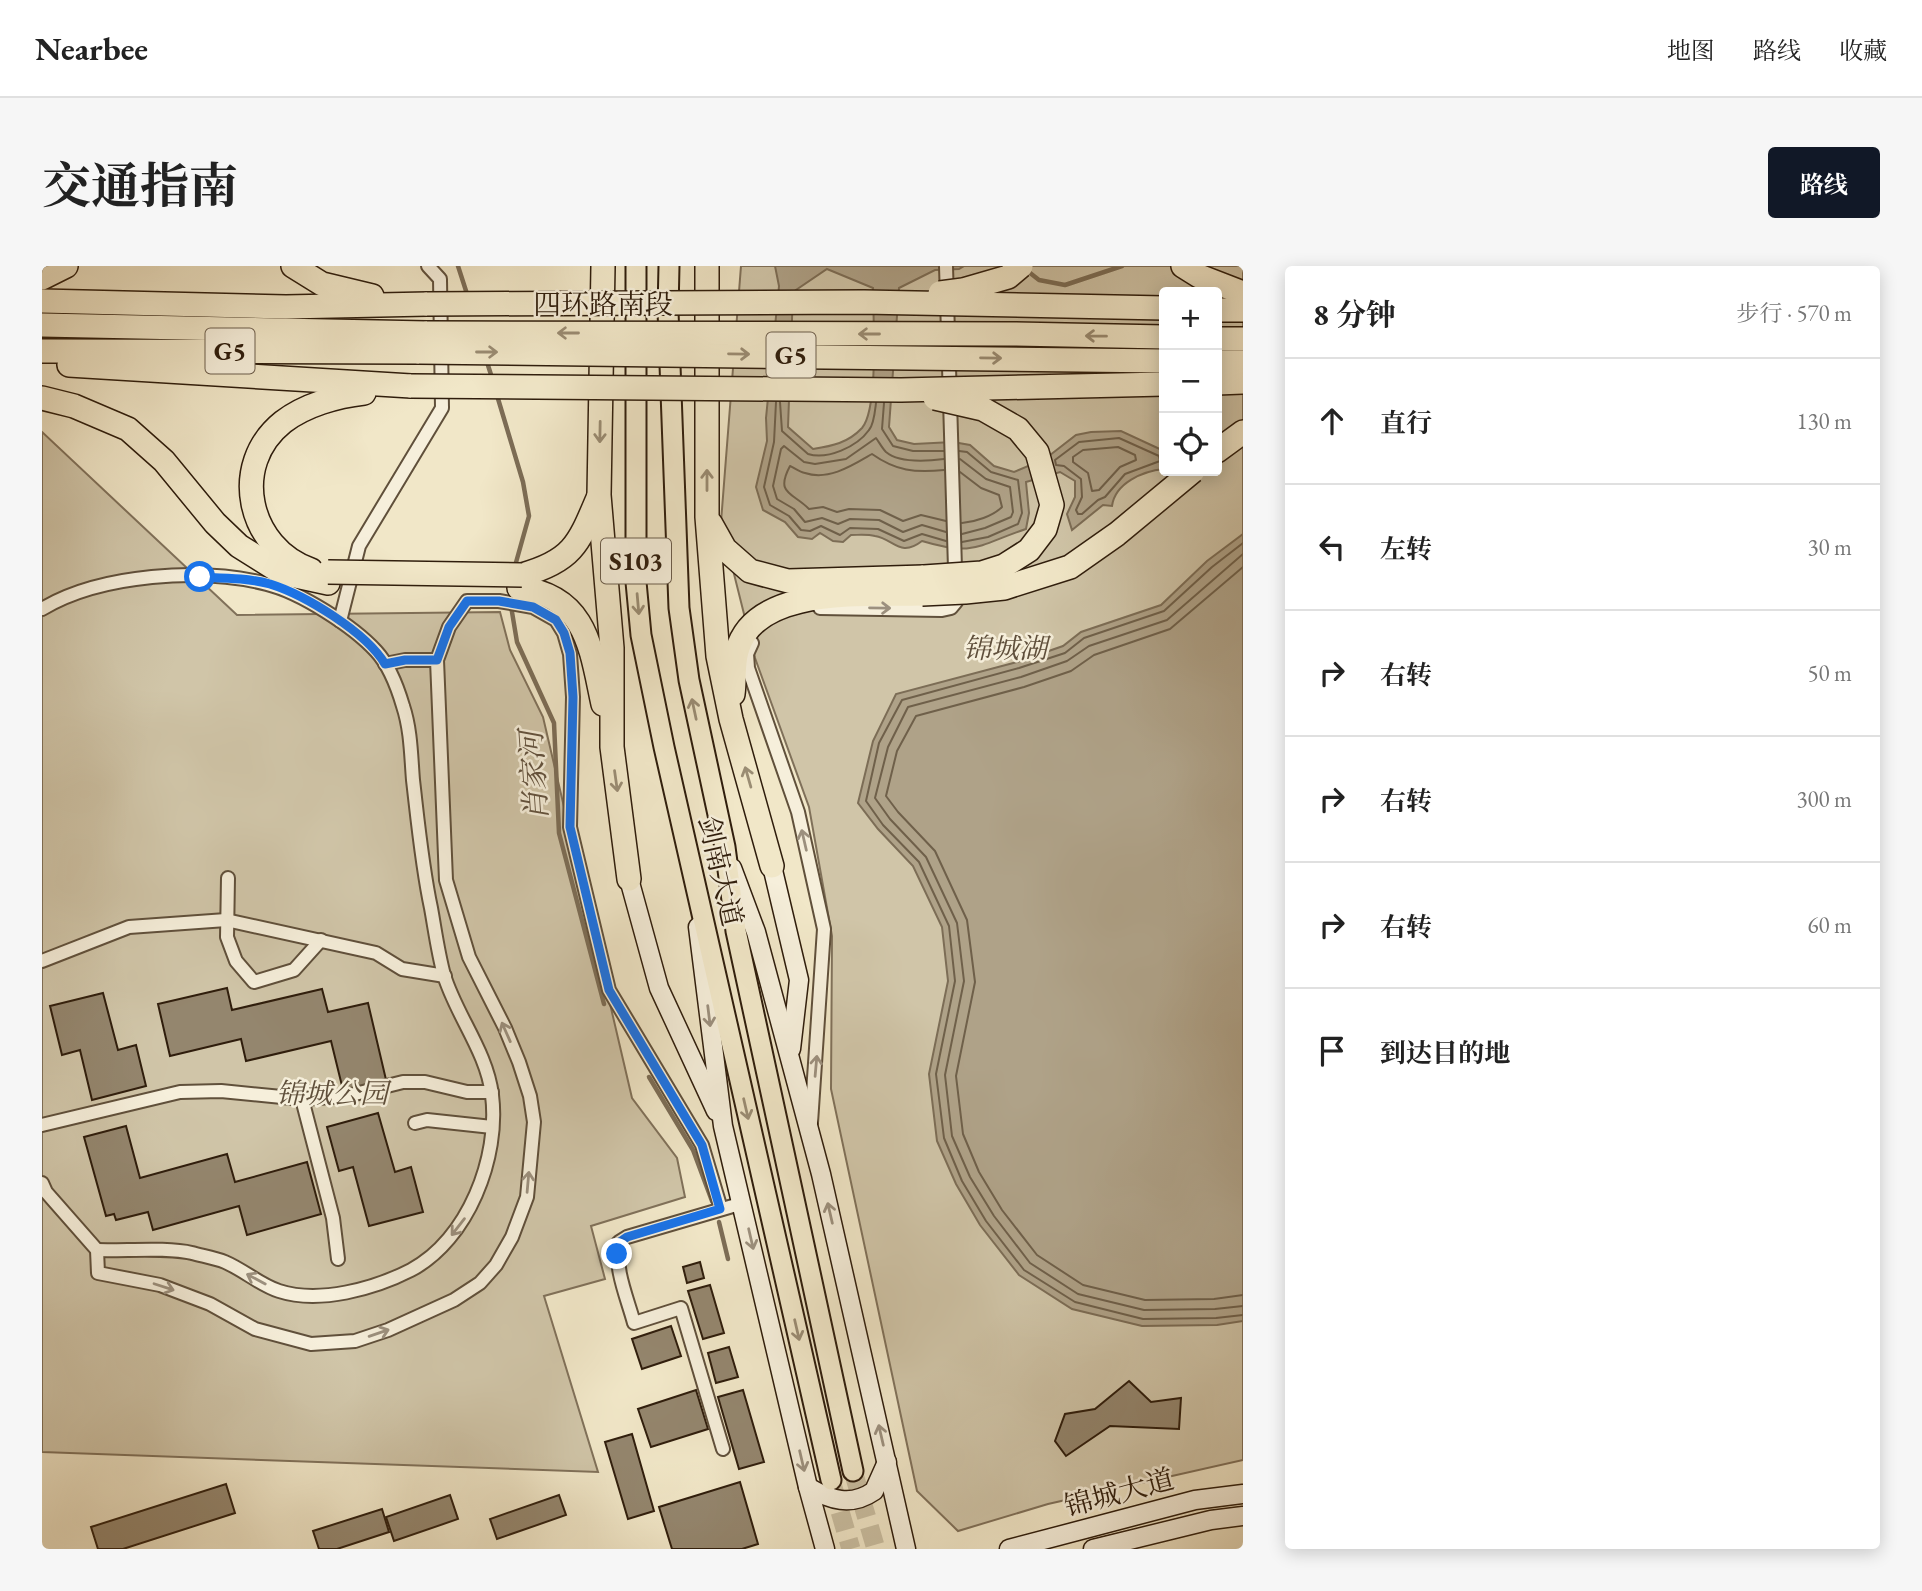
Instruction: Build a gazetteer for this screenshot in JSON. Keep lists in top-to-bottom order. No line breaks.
{"streets":{"highway":["四环路南段","G5","S103","剑南大道"],"main road":["锦城大道"]},"water":["肖家河"],"parks":["锦城湖","锦城公园"],"page":{"header":"Nearbee","nav":["地图","路线","收藏"],"title":"交通指南","buttons":"路线","heading":["8 分钟","步行 · 570 m"],"map_buttons":["+","−"],"list":[["直行","130 m"],["左转","30 m"],["右转","50 m"],["右转","300 m"],["右转","60 m"],"到达目的地"]}}
